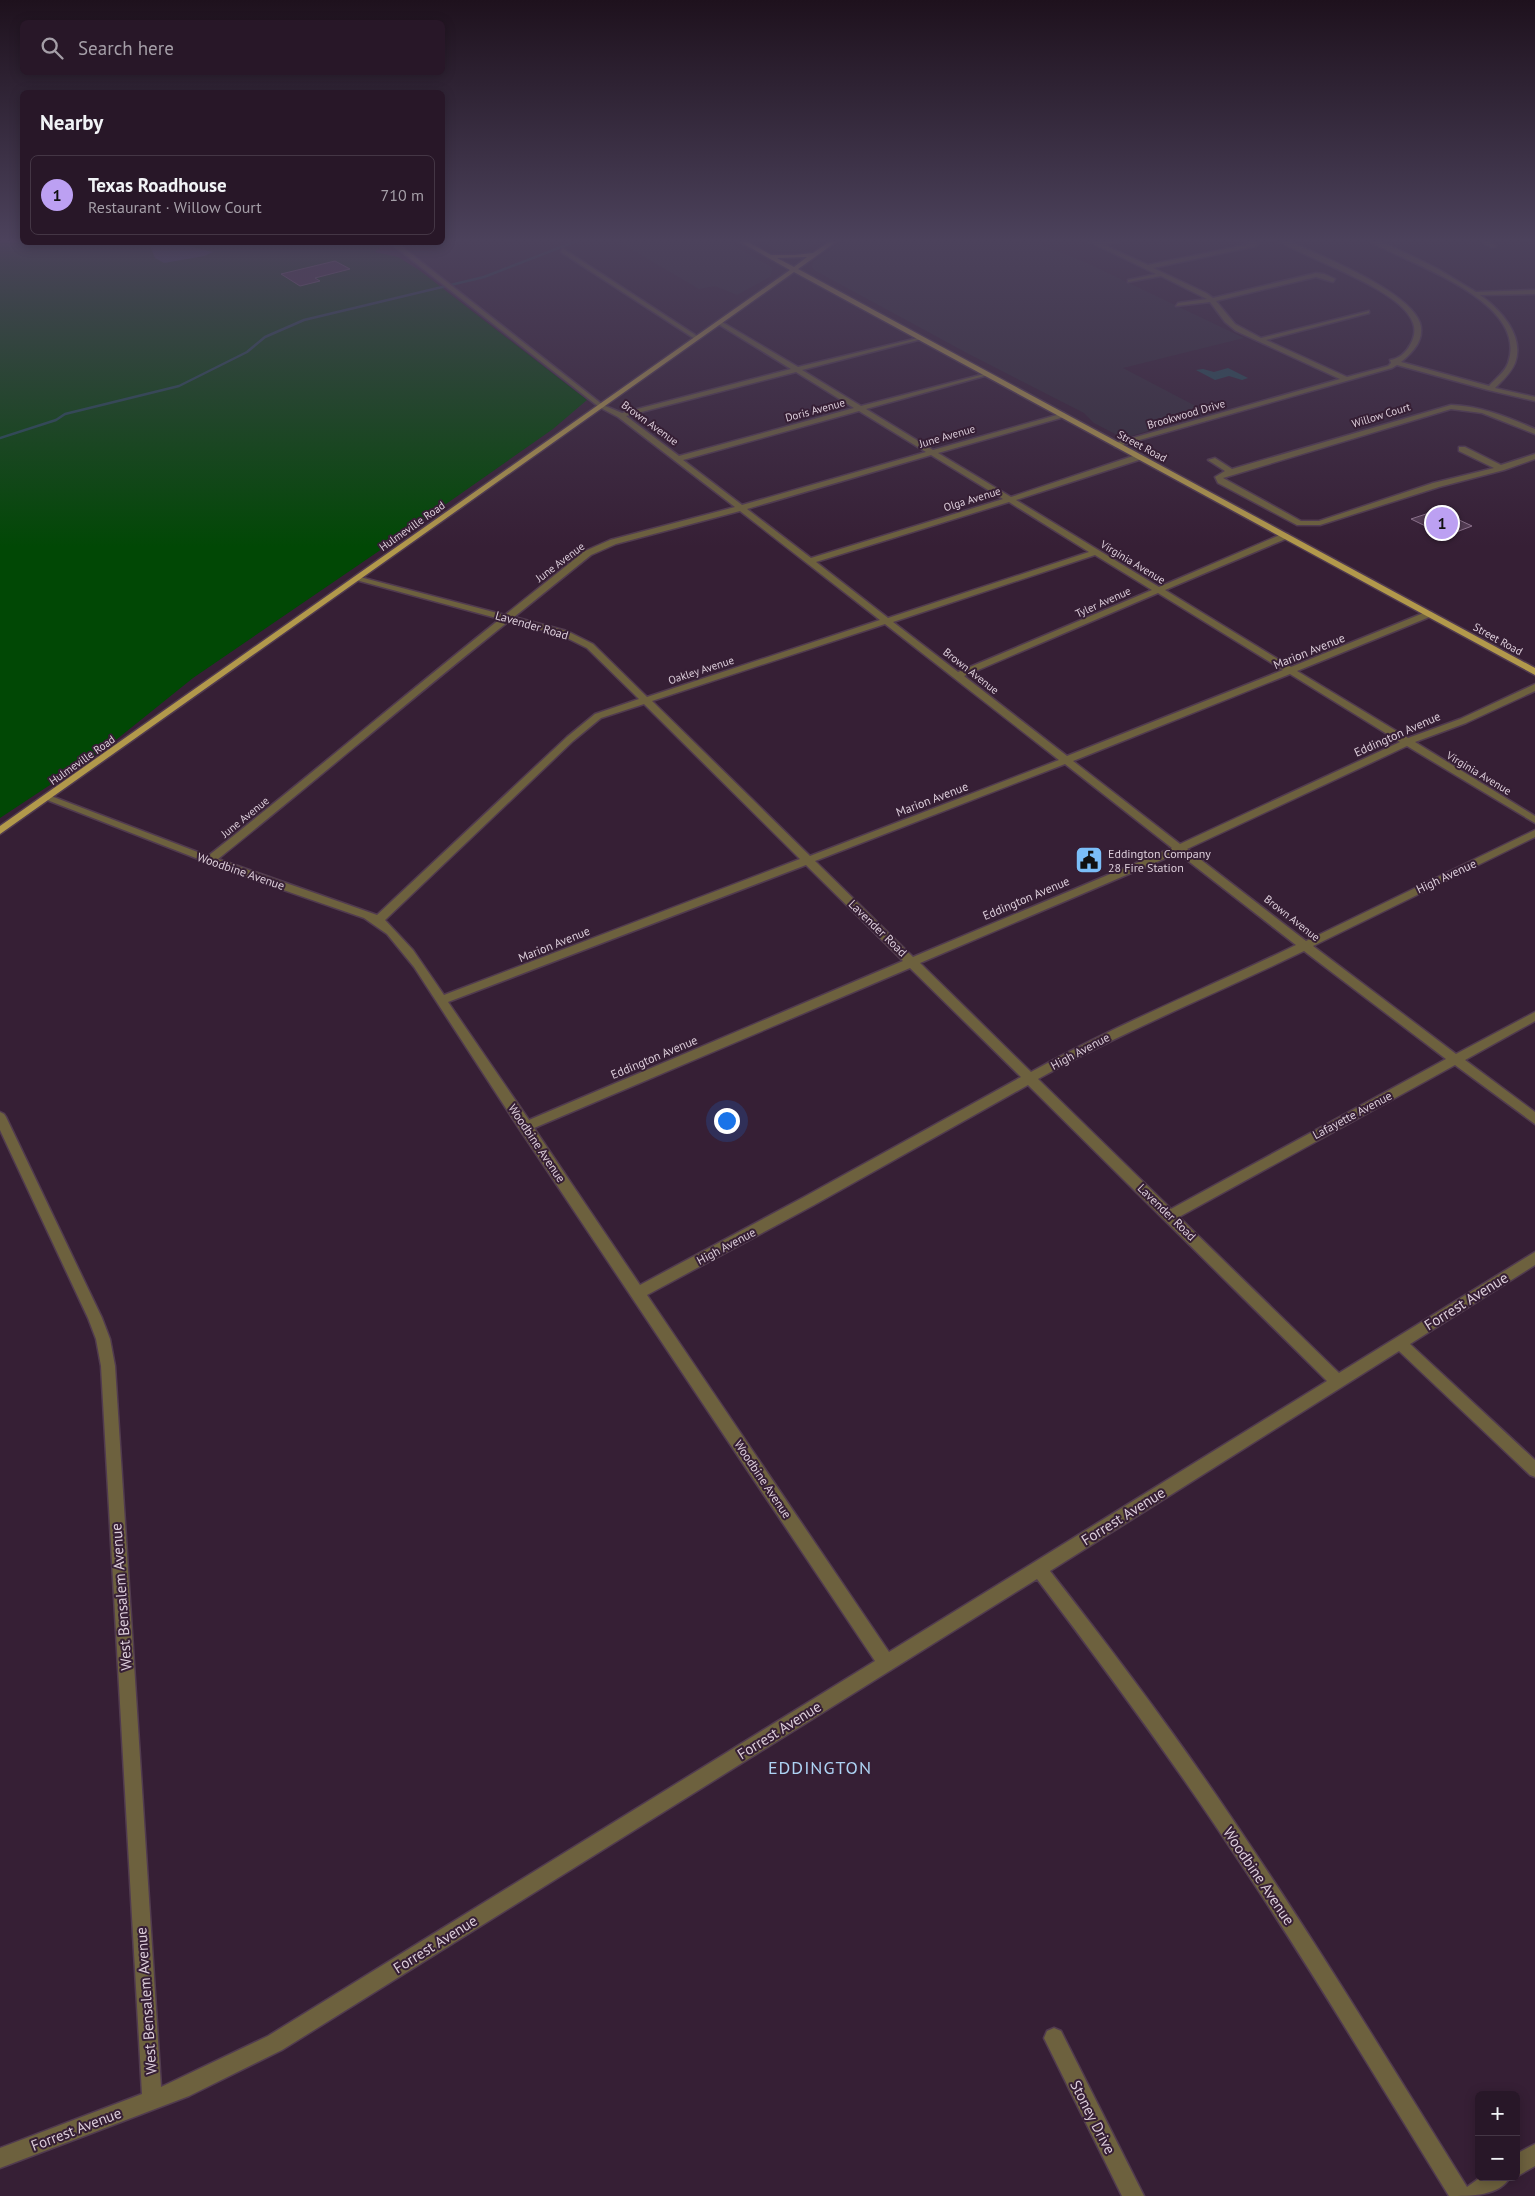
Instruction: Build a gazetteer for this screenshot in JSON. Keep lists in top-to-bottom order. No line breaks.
{"streets":{"main road":["Street Road","Hulmeville Road"],"street":["Doris Avenue","Brookwood Drive","Willow Court","Brown Avenue","June Avenue","Olga Avenue","Virginia Avenue","Tyler Avenue","Lavender Road","Marion Avenue","Oakley Avenue","Eddington Avenue","Woodbine Avenue","High Avenue","Lafayette Avenue","Forrest Avenue","West Bensalem Avenue","Stoney Drive"]},"crossings":[["Doris Avenue","Brown Avenue"],["Doris Avenue","Street Road"],["Doris Avenue","Virginia Avenue"],["Brookwood Drive","Street Road"],["Brown Avenue","June Avenue"],["Brown Avenue","Olga Avenue"],["Brown Avenue","Hulmeville Road"],["Brown Avenue","Tyler Avenue"],["Brown Avenue","Marion Avenue"],["Brown Avenue","Oakley Avenue"],["Brown Avenue","Eddington Avenue"],["Brown Avenue","High Avenue"],["Brown Avenue","Lafayette Avenue"],["June Avenue","Street Road"],["June Avenue","Virginia Avenue"],["June Avenue","Lavender Road"],["June Avenue","Woodbine Avenue"],["Street Road","Olga Avenue"],["Street Road","Tyler Avenue"],["Street Road","Marion Avenue"],["Olga Avenue","Virginia Avenue"],["Hulmeville Road","Lavender Road"],["Hulmeville Road","Woodbine Avenue"],["Virginia Avenue","Tyler Avenue"],["Virginia Avenue","Marion Avenue"],["Virginia Avenue","Oakley Avenue"],["Virginia Avenue","Eddington Avenue"],["Lavender Road","Marion Avenue"],["Lavender Road","Oakley Avenue"],["Lavender Road","Eddington Avenue"],["Lavender Road","High Avenue"],["Lavender Road","Lafayette Avenue"],["Lavender Road","Forrest Avenue"],["Marion Avenue","Woodbine Avenue"],["Oakley Avenue","Woodbine Avenue"],["Eddington Avenue","Woodbine Avenue"],["Woodbine Avenue","High Avenue"],["Woodbine Avenue","Forrest Avenue"],["Forrest Avenue","West Bensalem Avenue"]],"districts":["EDDINGTON"],"places":{"public building":["Eddington Company 28 Fire Station"]},"page":{"search":"Search here","heading":"Nearby","list":[{"mark":"1","name":"Texas Roadhouse","note":"Restaurant · Willow Court","value":"710 m"}],"pins":"1","map_buttons":["+","−"]}}
